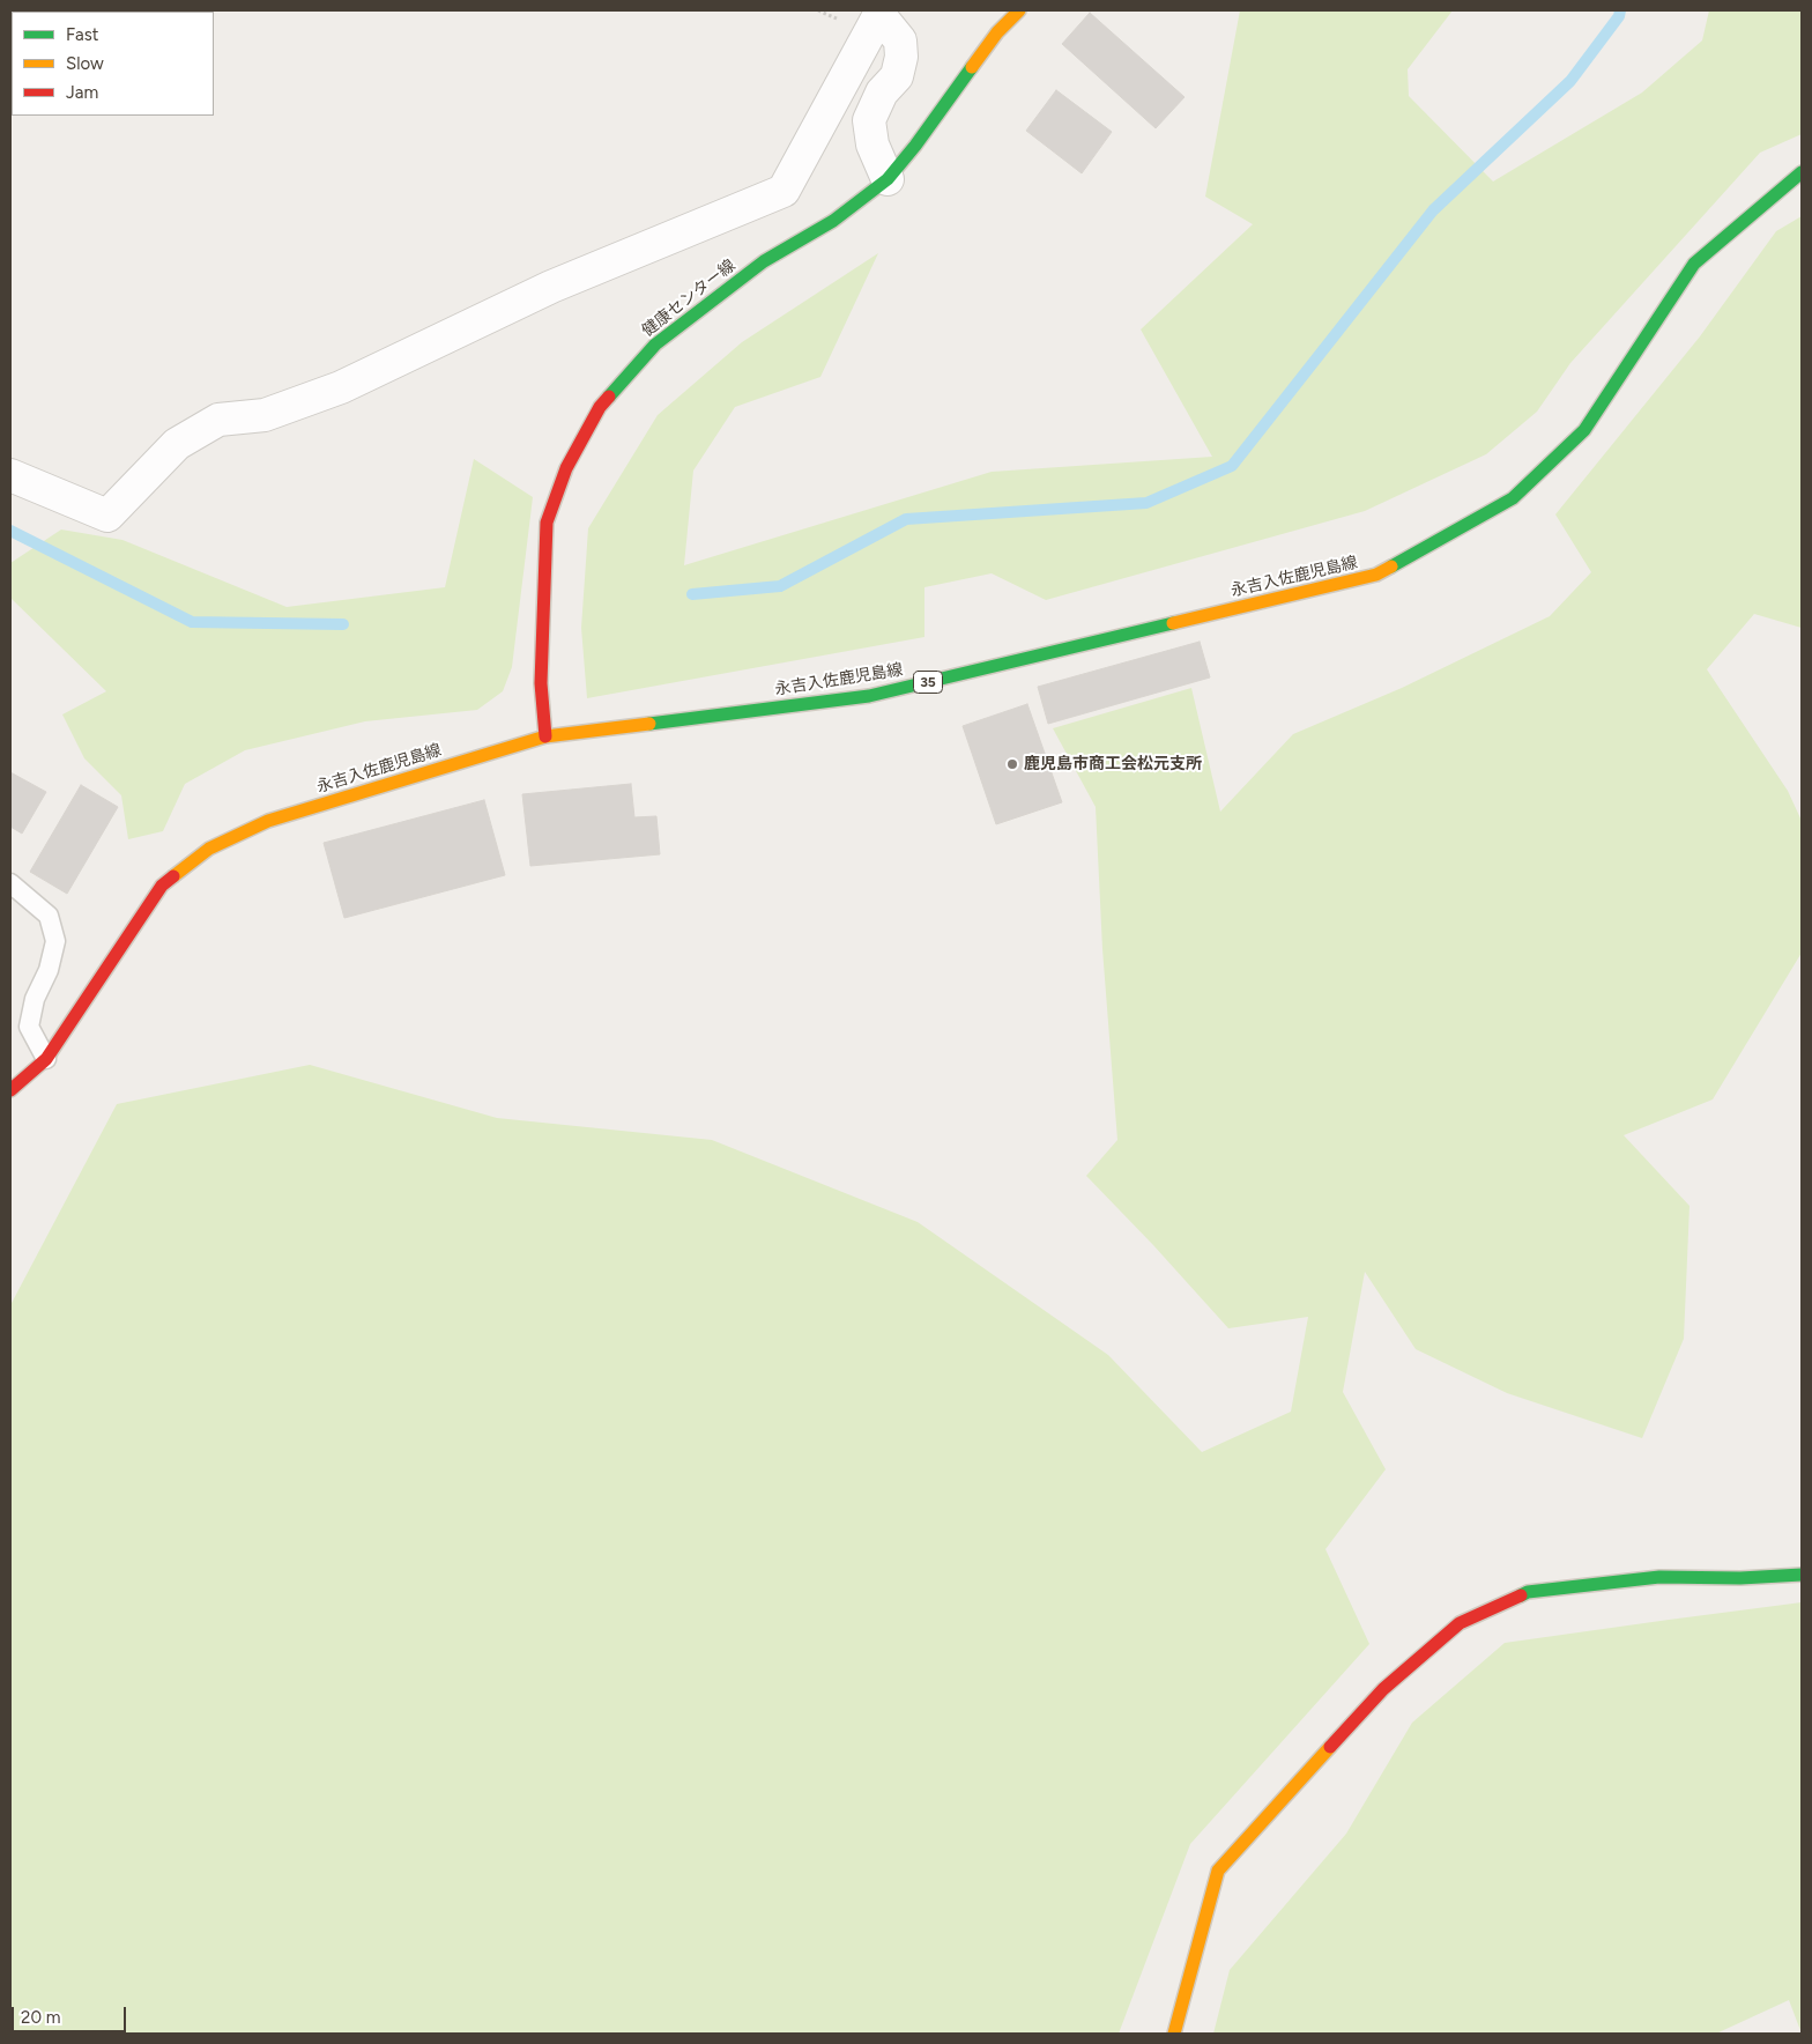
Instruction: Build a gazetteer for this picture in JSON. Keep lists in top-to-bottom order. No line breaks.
{"streets":{"main road":["健康センター線","永吉入佐鹿児島線","35"]},"crossings":[["健康センター線","永吉入佐鹿児島線"]],"places":["鹿児島市商工会松元支所"],"legend":["Fast","Slow","Jam"],"scale_bar":"20 m"}
